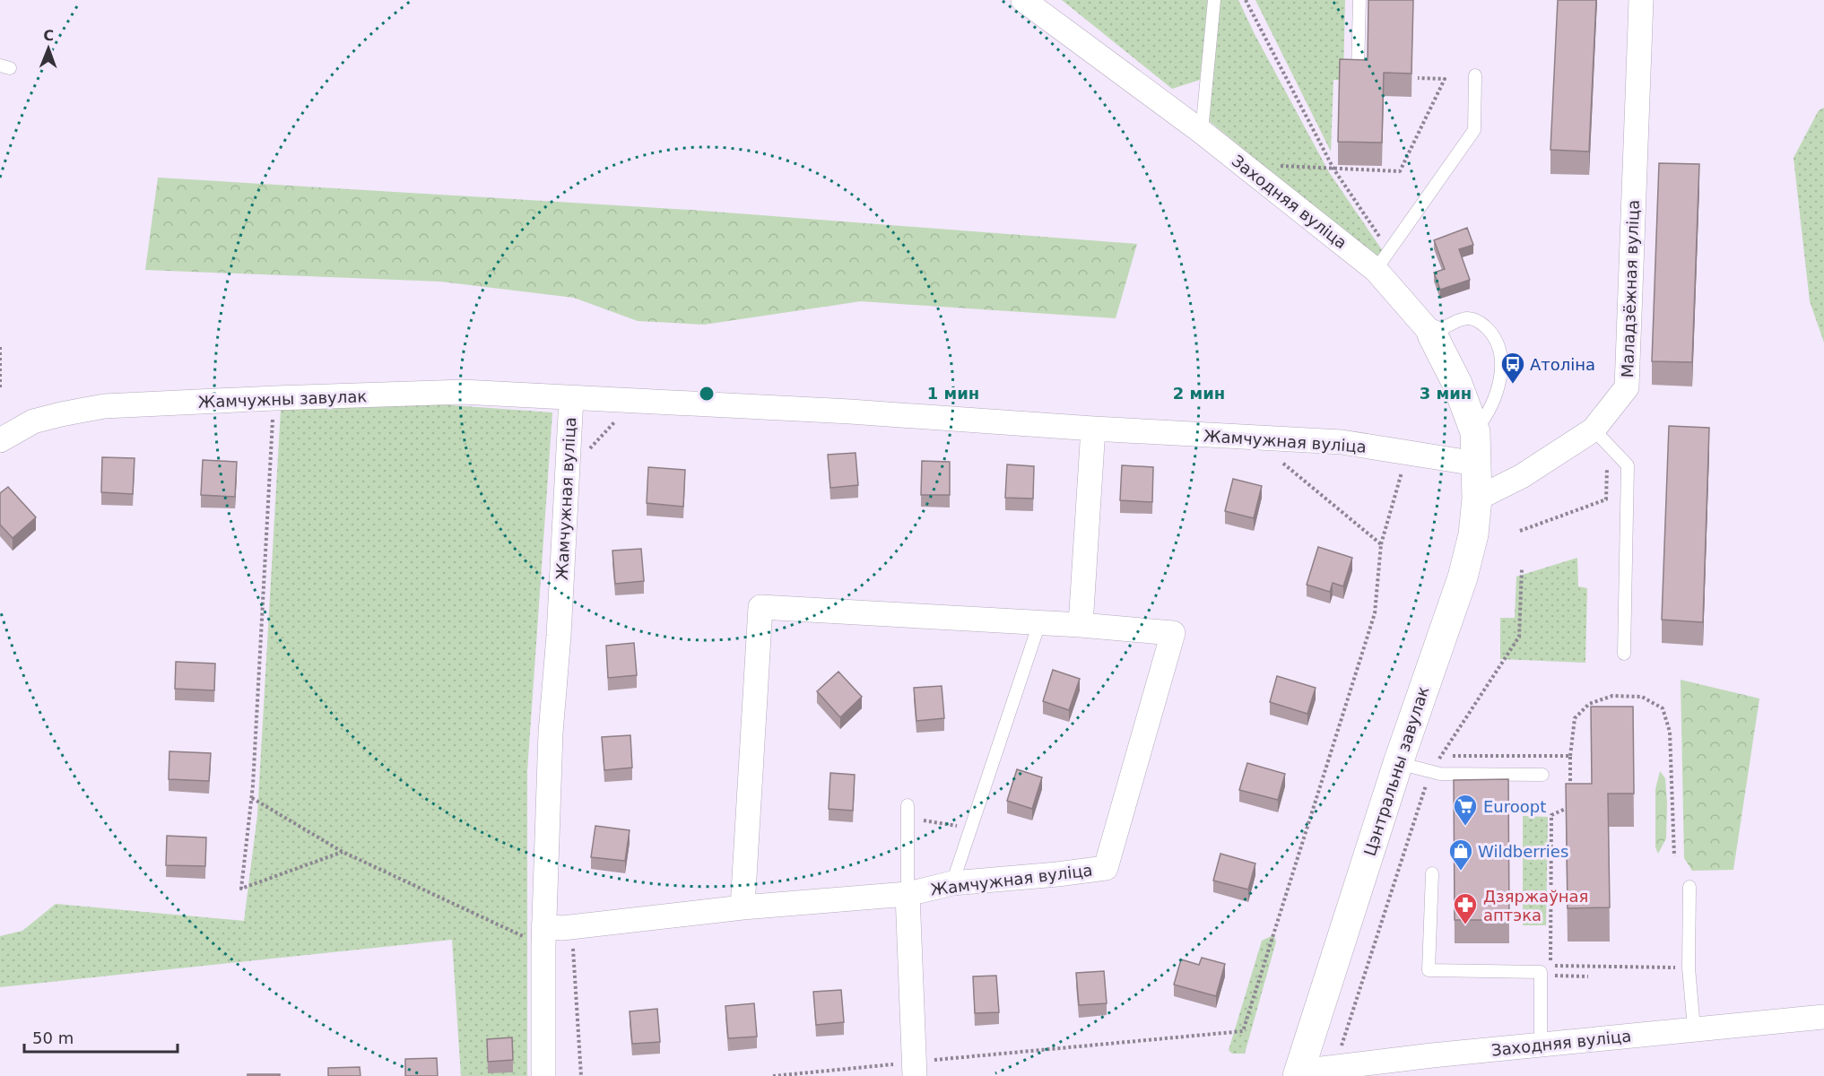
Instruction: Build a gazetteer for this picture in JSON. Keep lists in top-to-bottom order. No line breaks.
{"streets":{"street":["Заходняя вуліца","Маладзёжная вуліца","Жамчужны завулак","Жамчужная вуліца","Цэнтральны завулак"]},"crossings":[["Заходняя вуліца","Жамчужная вуліца"],["Заходняя вуліца","Цэнтральны завулак"],["Маладзёжная вуліца","Цэнтральны завулак"],["Жамчужны завулак","Жамчужная вуліца"],["Жамчужная вуліца","Цэнтральны завулак"]],"places":{"bus stop":["Атоліна"],"supermarket":["Euroopt"],"shop":["Wildberries"],"pharmacy":["Дзяржаўная аптэка"]},"scale_bar":"50 m","north":"top","rings":["1 мин","2 мин","3 мин"]}
